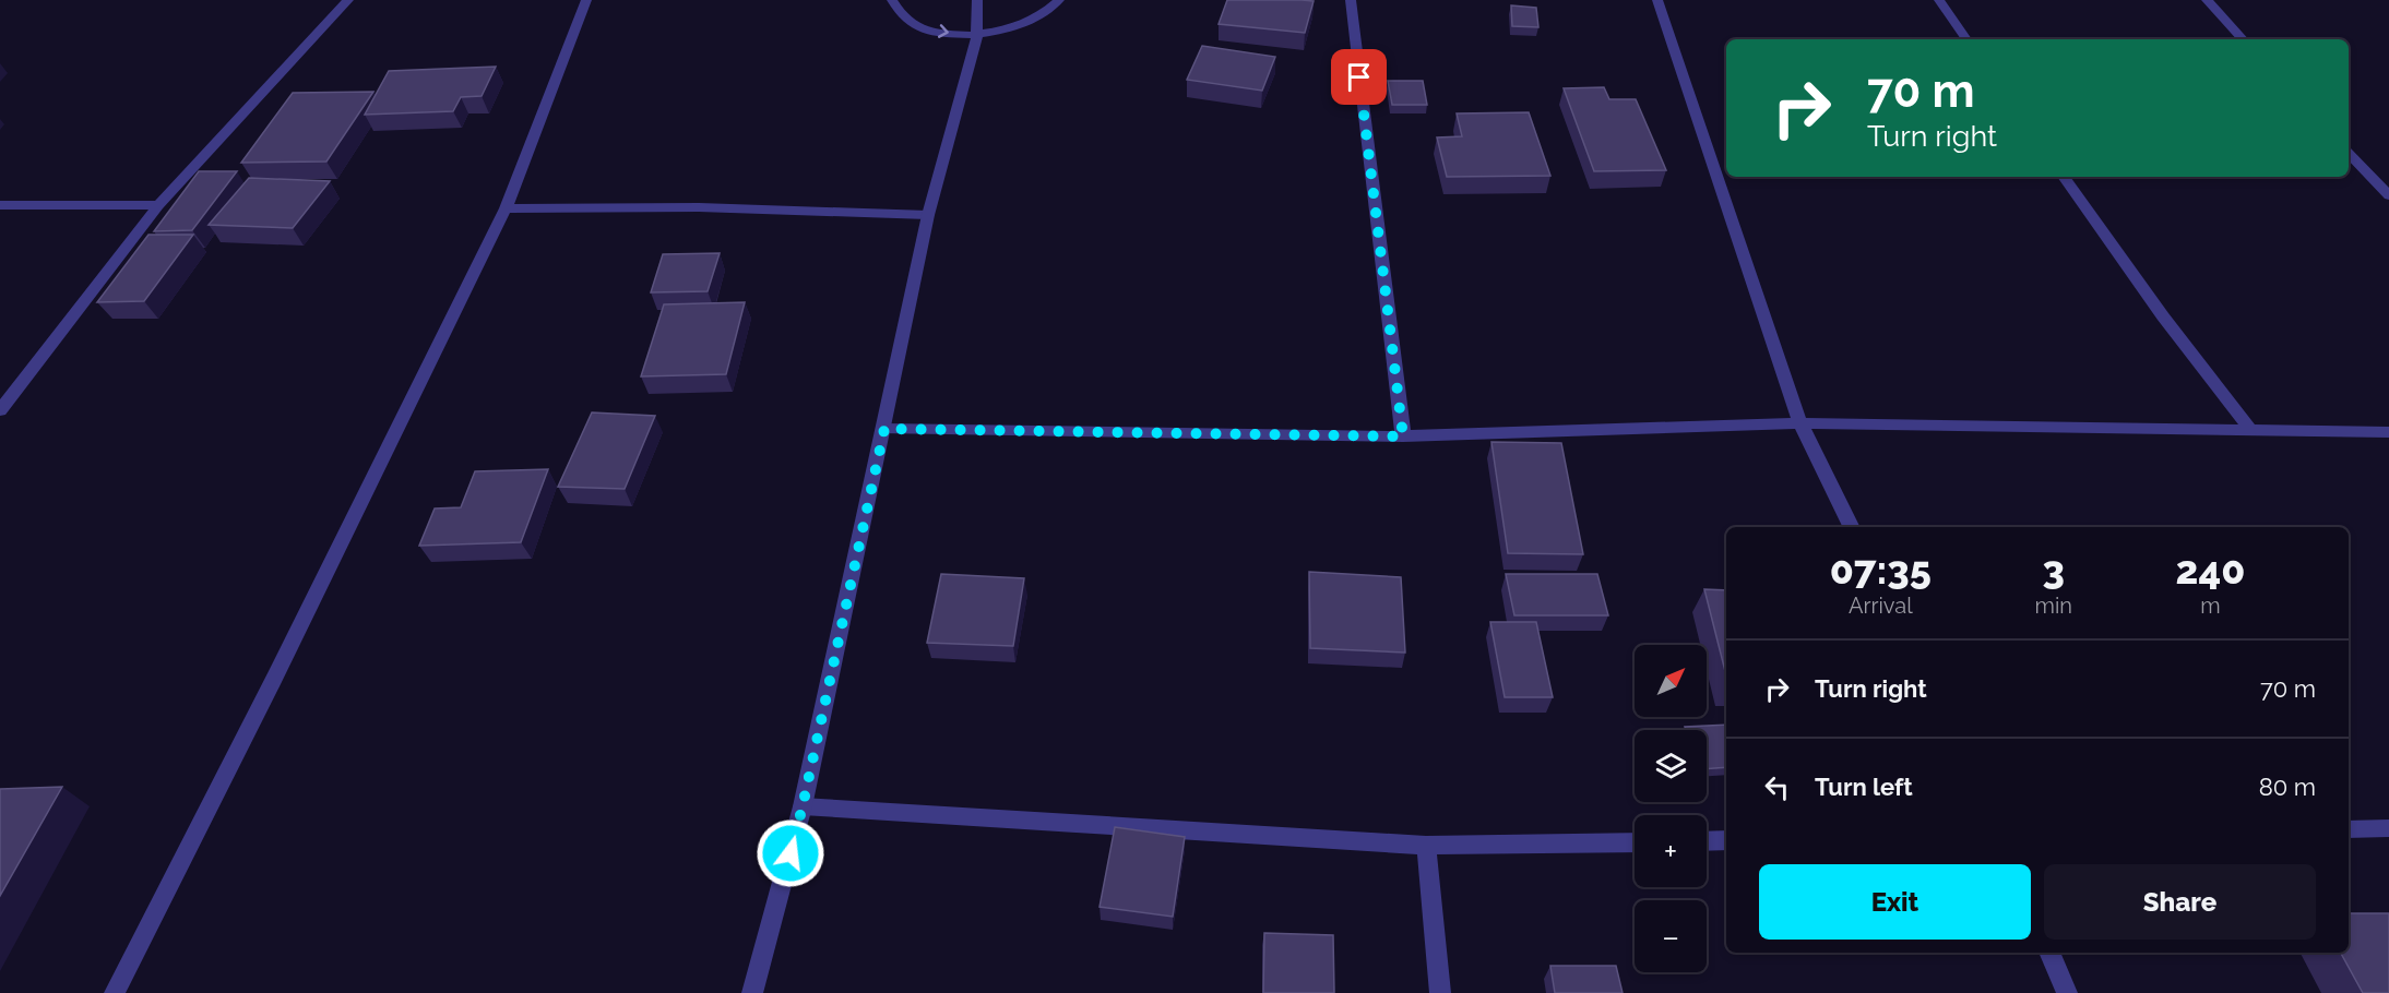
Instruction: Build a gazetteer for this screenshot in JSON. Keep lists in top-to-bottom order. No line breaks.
{"north":"top right","page":{"turn":["70 m","Turn right"],"eta":["07:35","Arrival","3","min","240","m"],"list":[{"name":"Turn right","value":"70 m"},{"name":"Turn left","value":"80 m"}],"map_buttons":["+","−"],"buttons":["Exit","Share"]}}
